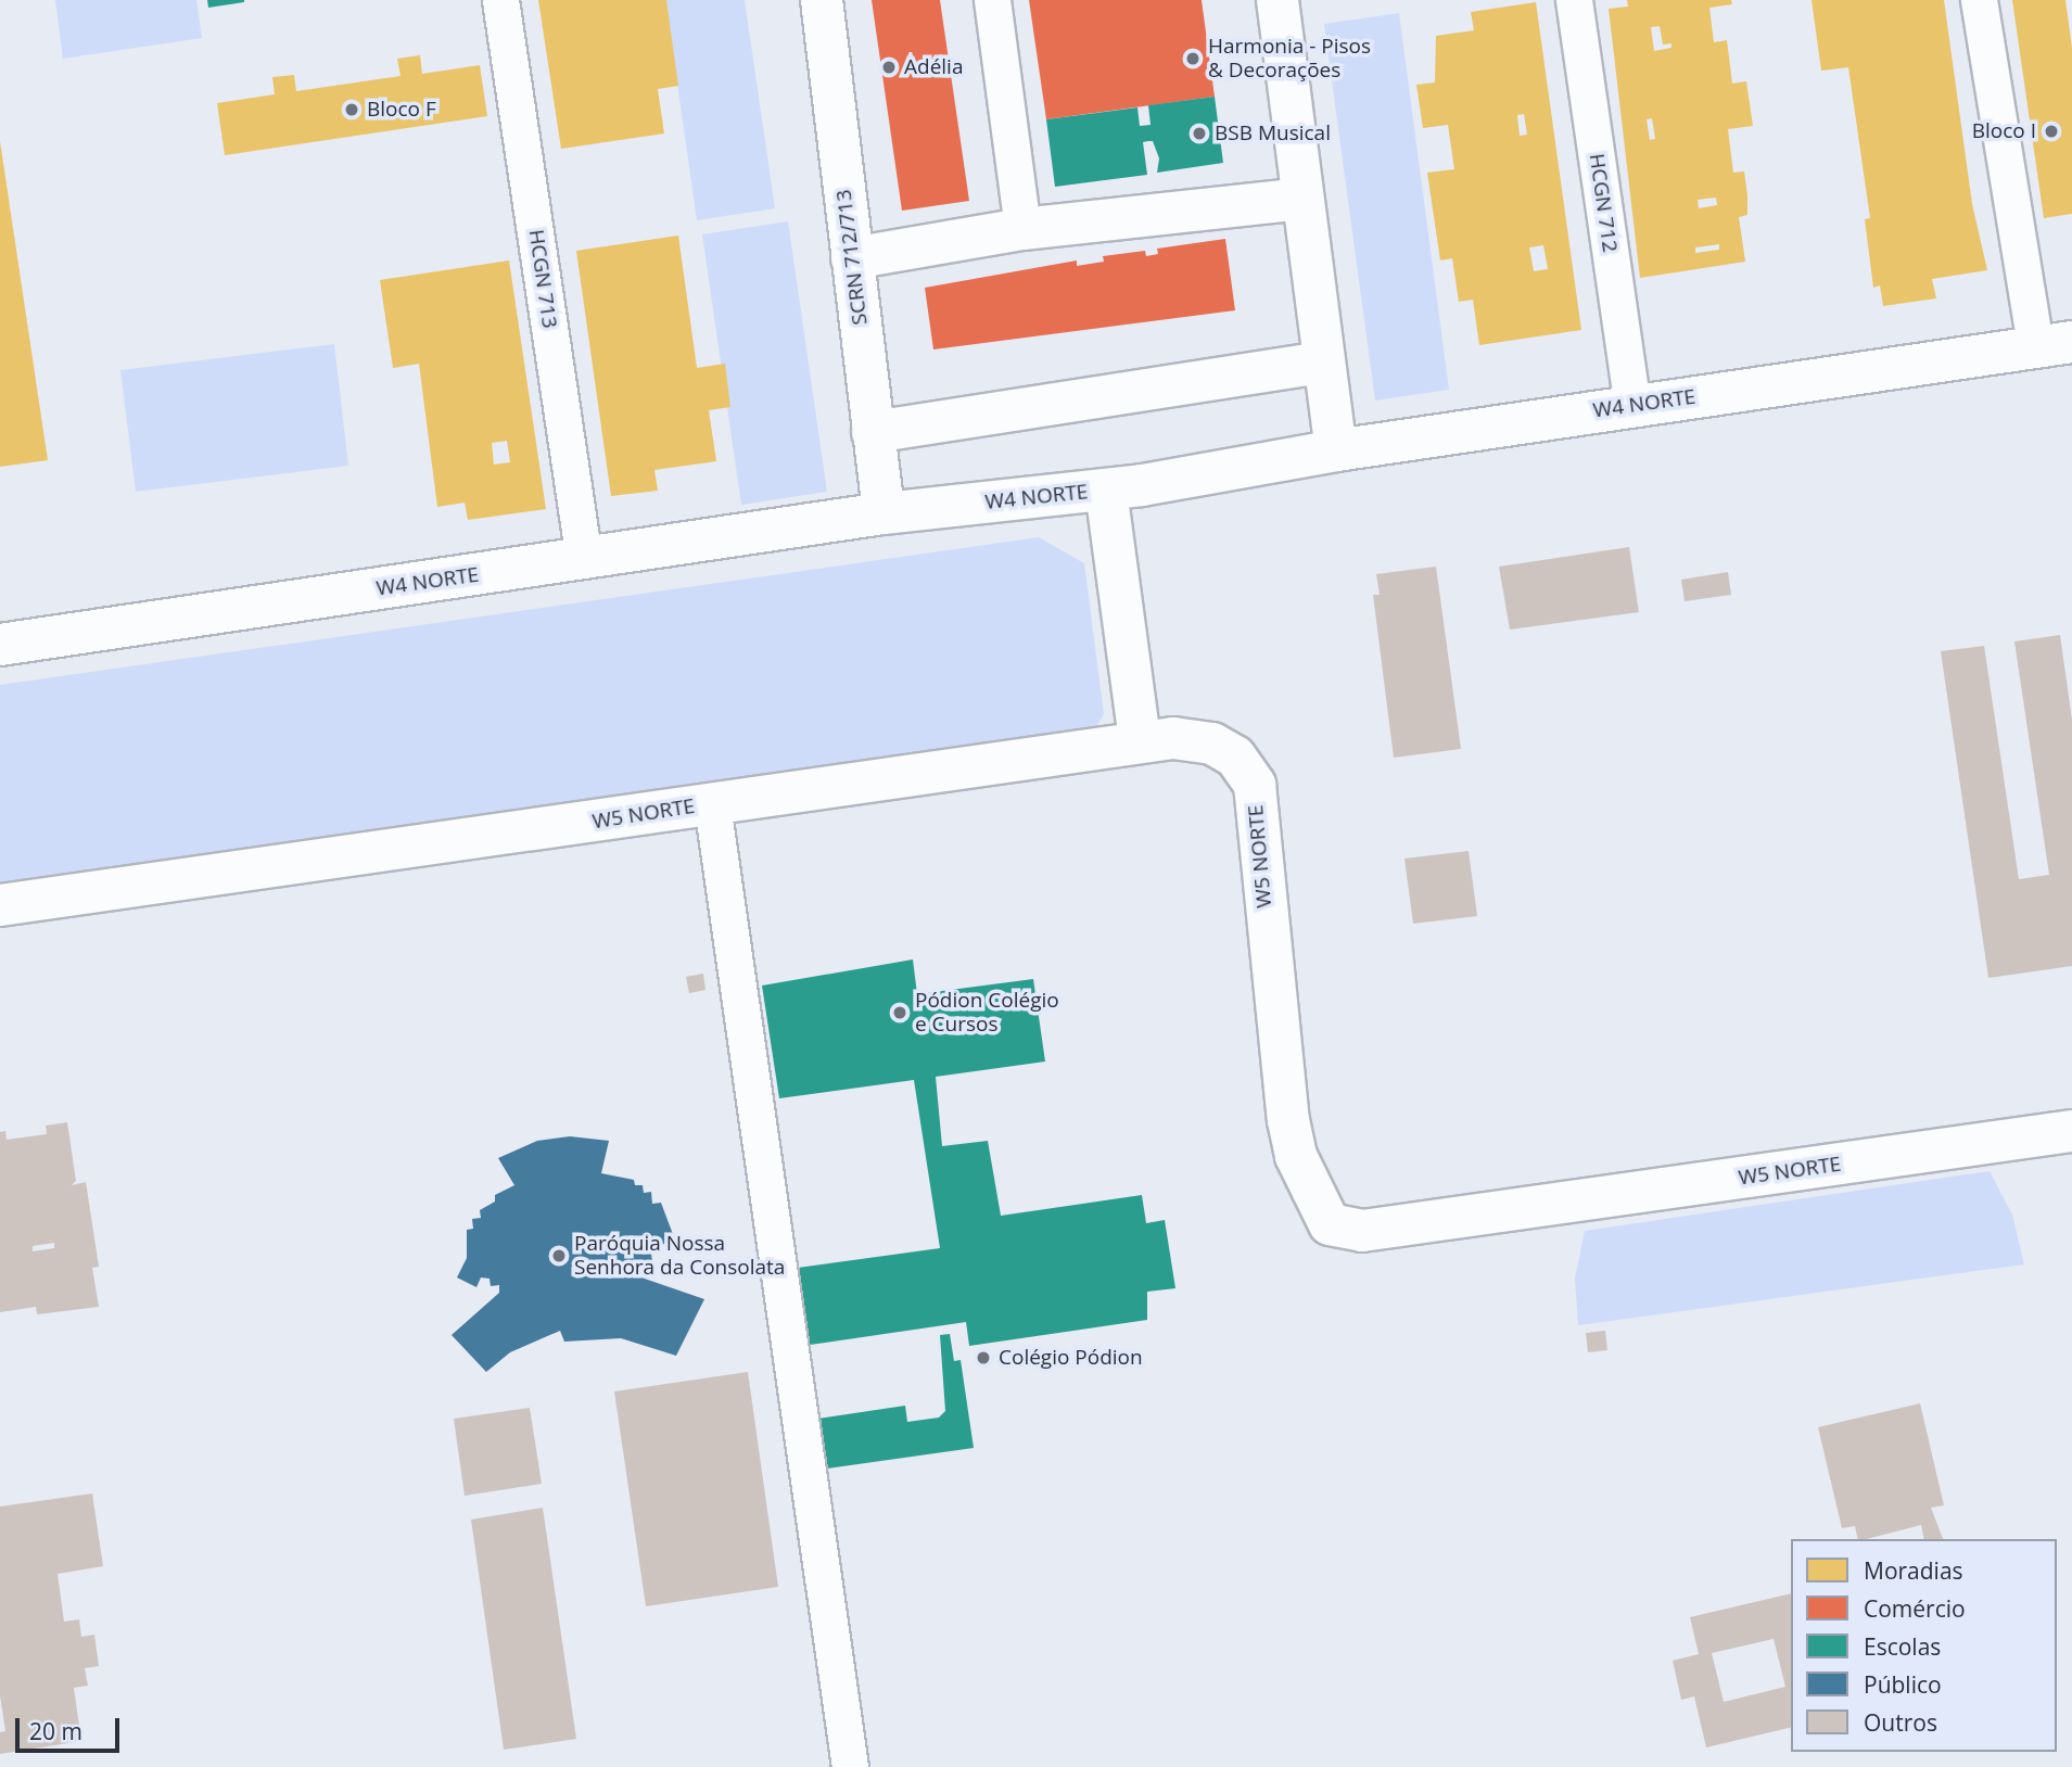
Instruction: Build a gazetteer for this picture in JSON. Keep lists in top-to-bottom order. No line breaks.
{"streets":{"main road":["SCRN 712/713","W4 NORTE","W5 NORTE"],"street":["HCGN 712","HCGN 713"]},"crossings":[["HCGN 712","W4 NORTE"],["SCRN 712/713","W4 NORTE"],["HCGN 713","W4 NORTE"]],"places":["Harmonia - Pisos & Decorações","Adélia","Bloco F","Bloco I","BSB Musical","Pódion Colégio e Cursos","Paróquia Nossa Senhora da Consolata","Colégio Pódion"],"legend":["Moradias","Comércio","Escolas","Público","Outros"],"scale_bar":"20 m"}
